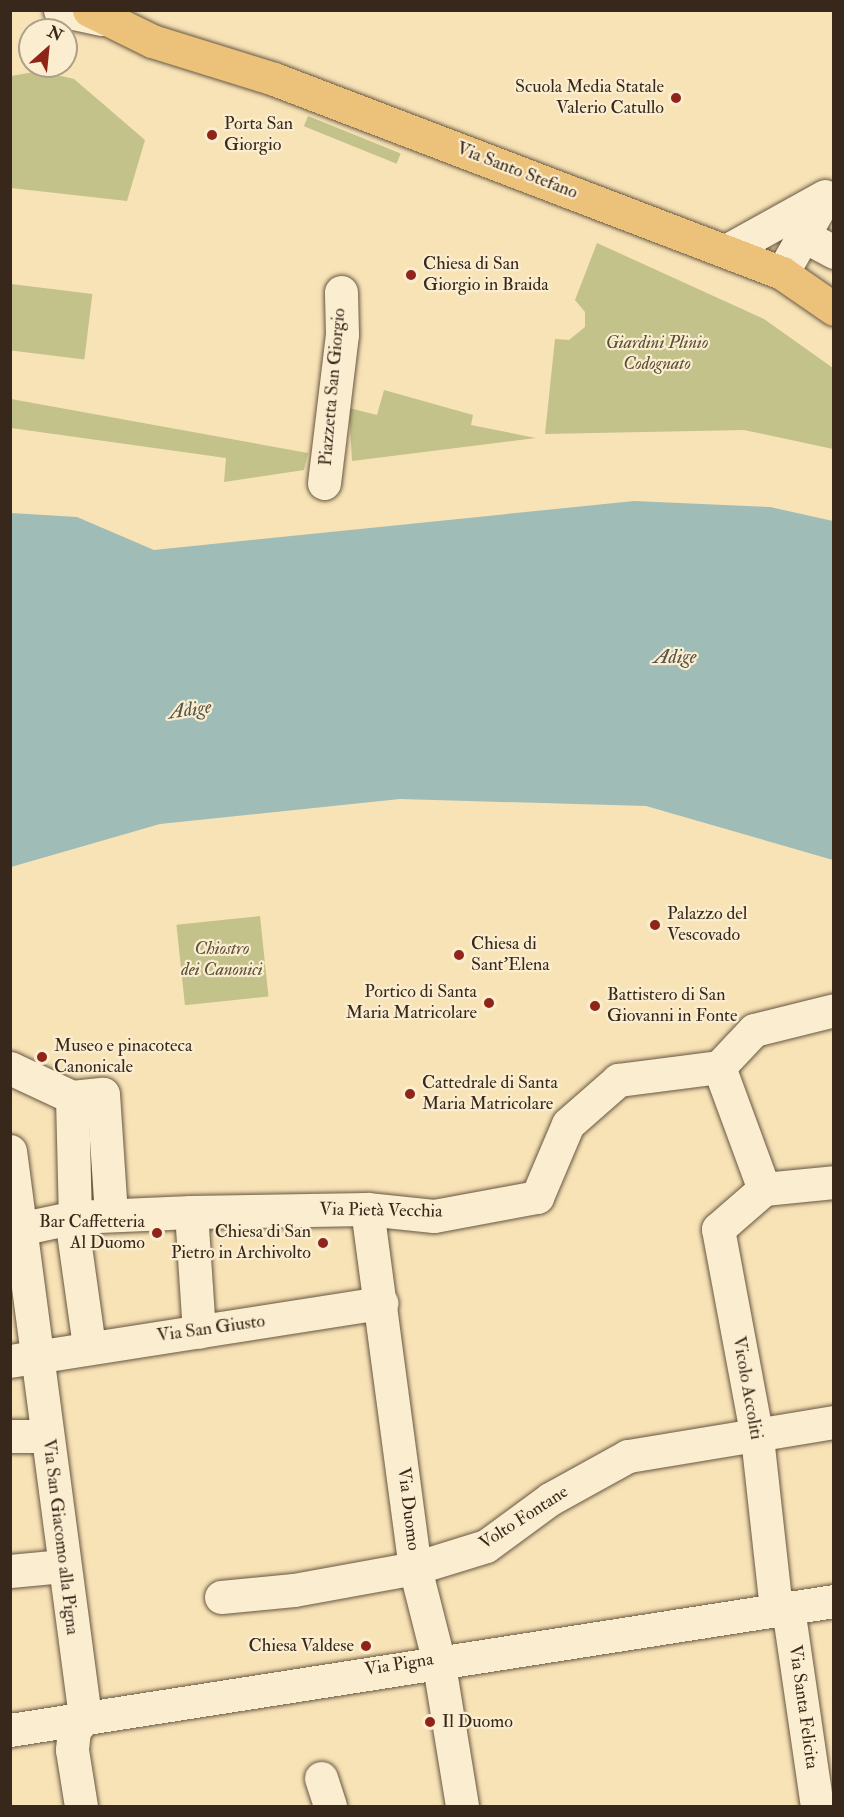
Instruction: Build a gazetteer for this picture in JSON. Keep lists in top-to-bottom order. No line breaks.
{"streets":{"main road":["Via Santo Stefano"],"street":["Piazzetta San Giorgio","Via Pietà Vecchia","Via San Giusto","Vicolo Accoliti","Via Duomo","Volto Fontane","Via San Giacomo alla Pigna","Via Pigna","Via Santa Felicita"]},"crossings":[["Via Pietà Vecchia","Via Duomo"],["Via Pietà Vecchia","Via San Giacomo alla Pigna"],["Via San Giusto","Via Duomo"],["Via San Giusto","Via San Giacomo alla Pigna"],["Vicolo Accoliti","Volto Fontane"],["Vicolo Accoliti","Via Pigna"],["Vicolo Accoliti","Via Santa Felicita"],["Via Duomo","Volto Fontane"],["Via Duomo","Via Pigna"],["Via San Giacomo alla Pigna","Via Pigna"],["Via Pigna","Via Santa Felicita"]],"water":["Adige"],"parks":["Giardini Plinio Codognato","Chiostro dei Canonici"],"places":["Scuola Media Statale Valerio Catullo","Porta San Giorgio","Chiesa di San Giorgio in Braida","Palazzo del Vescovado","Chiesa di Sant'Elena","Portico di Santa Maria Matricolare","Battistero di San Giovanni in Fonte","Museo e pinacoteca Canonicale","Cattedrale di Santa Maria Matricolare","Bar Caffetteria Al Duomo","Chiesa di San Pietro in Archivolto","Chiesa Valdese","Il Duomo"],"north":"top right"}
